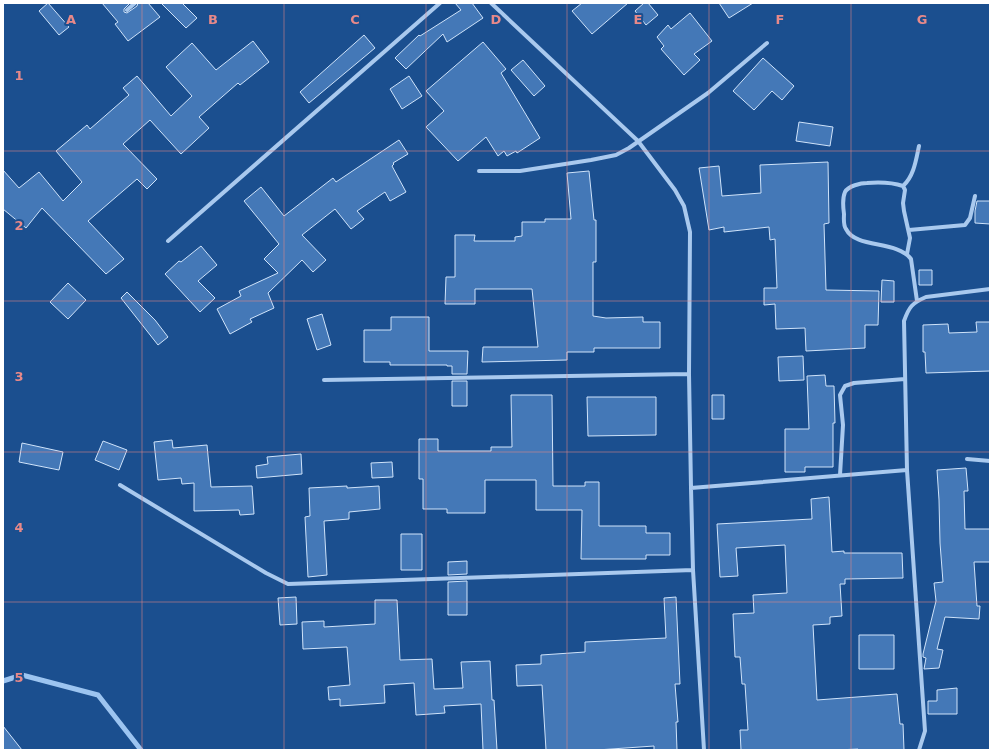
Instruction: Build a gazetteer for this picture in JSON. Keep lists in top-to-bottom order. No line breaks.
{"grid":{"columns":["A","B","C","D","E","F","G"],"rows":["1","2","3","4","5"]}}
